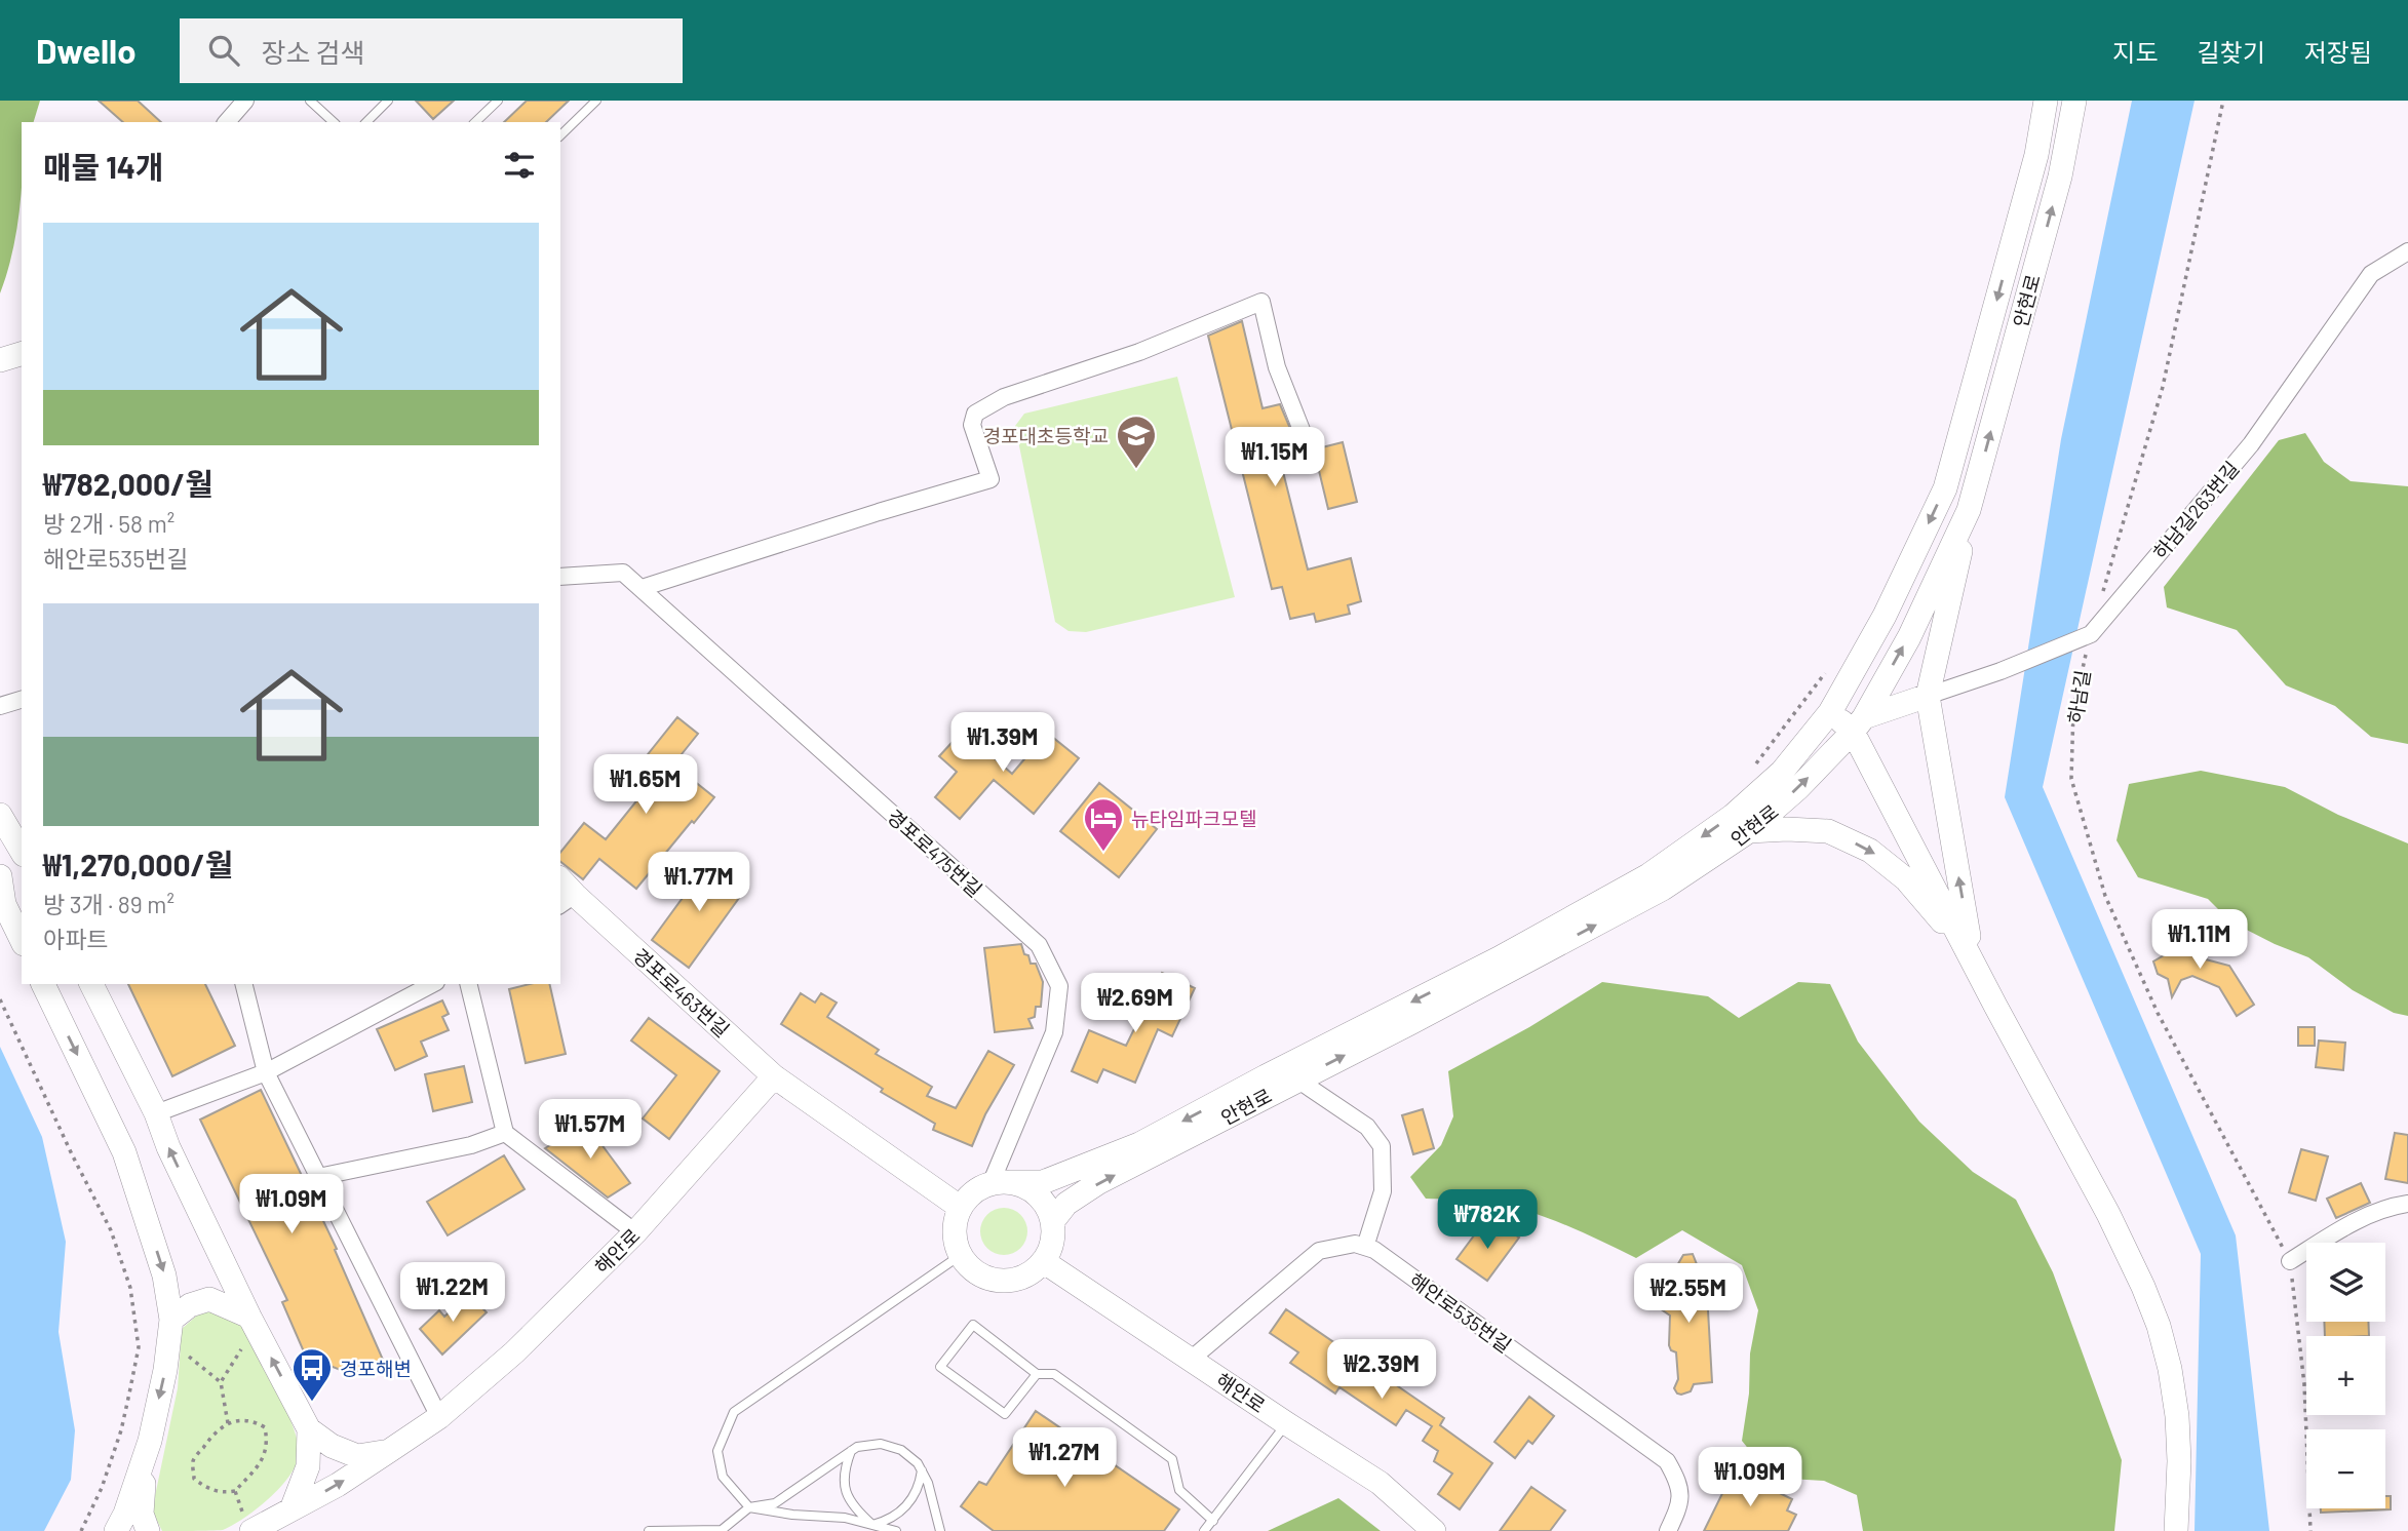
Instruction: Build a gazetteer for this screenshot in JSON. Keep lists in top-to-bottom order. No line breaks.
{"streets":{"street":["안현로","하남길263번길","경포로475번길","경포로463번길","해안로","해안로535번길"],"path":["하남길"]},"crossings":[["안현로","경포로475번길"],["안현로","해안로"],["하남길263번길","하남길"],["경포로475번길","해안로"],["경포로463번길","해안로"]],"places":{"school or university":["경포대초등학교"],"hotel":["뉴타임파크모텔"],"bus stop":["경포해변"]},"page":{"header":"Dwello","search":"장소 검색","nav":["지도","길찾기","저장됨"],"heading":"매물 14개","list":[{"name":"₩782,000/월","note":"방 2개 · 58 m² · 해안로535번길"},{"name":"₩1,270,000/월","note":"방 3개 · 89 m² · 아파트"}],"price":["₩1.15M","₩1.39M","₩1.65M","₩1.77M","₩1.11M","₩2.69M","₩1.57M","₩1.09M","₩782K","₩1.22M","₩2.55M","₩2.39M","₩1.27M","₩1.09M"],"map_buttons":["+","−"]}}
